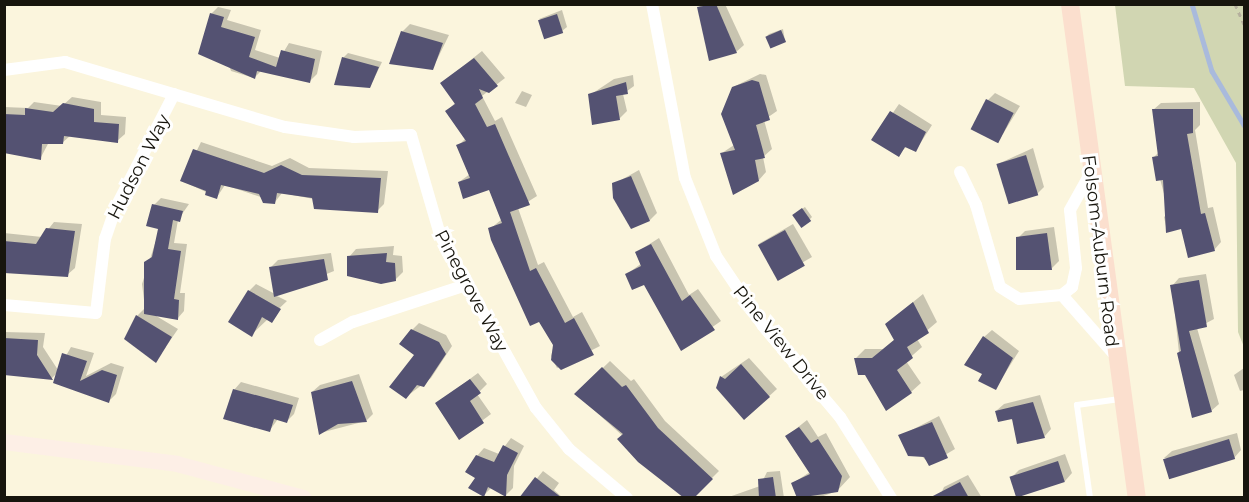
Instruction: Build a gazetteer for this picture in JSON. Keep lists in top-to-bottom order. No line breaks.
{"streets":{"main road":["Folsom-Auburn Road"],"street":["Hudson Way","Pinegrove Way","Pine View Drive"]},"crossings":[["Hudson Way","Pinegrove Way"]]}
